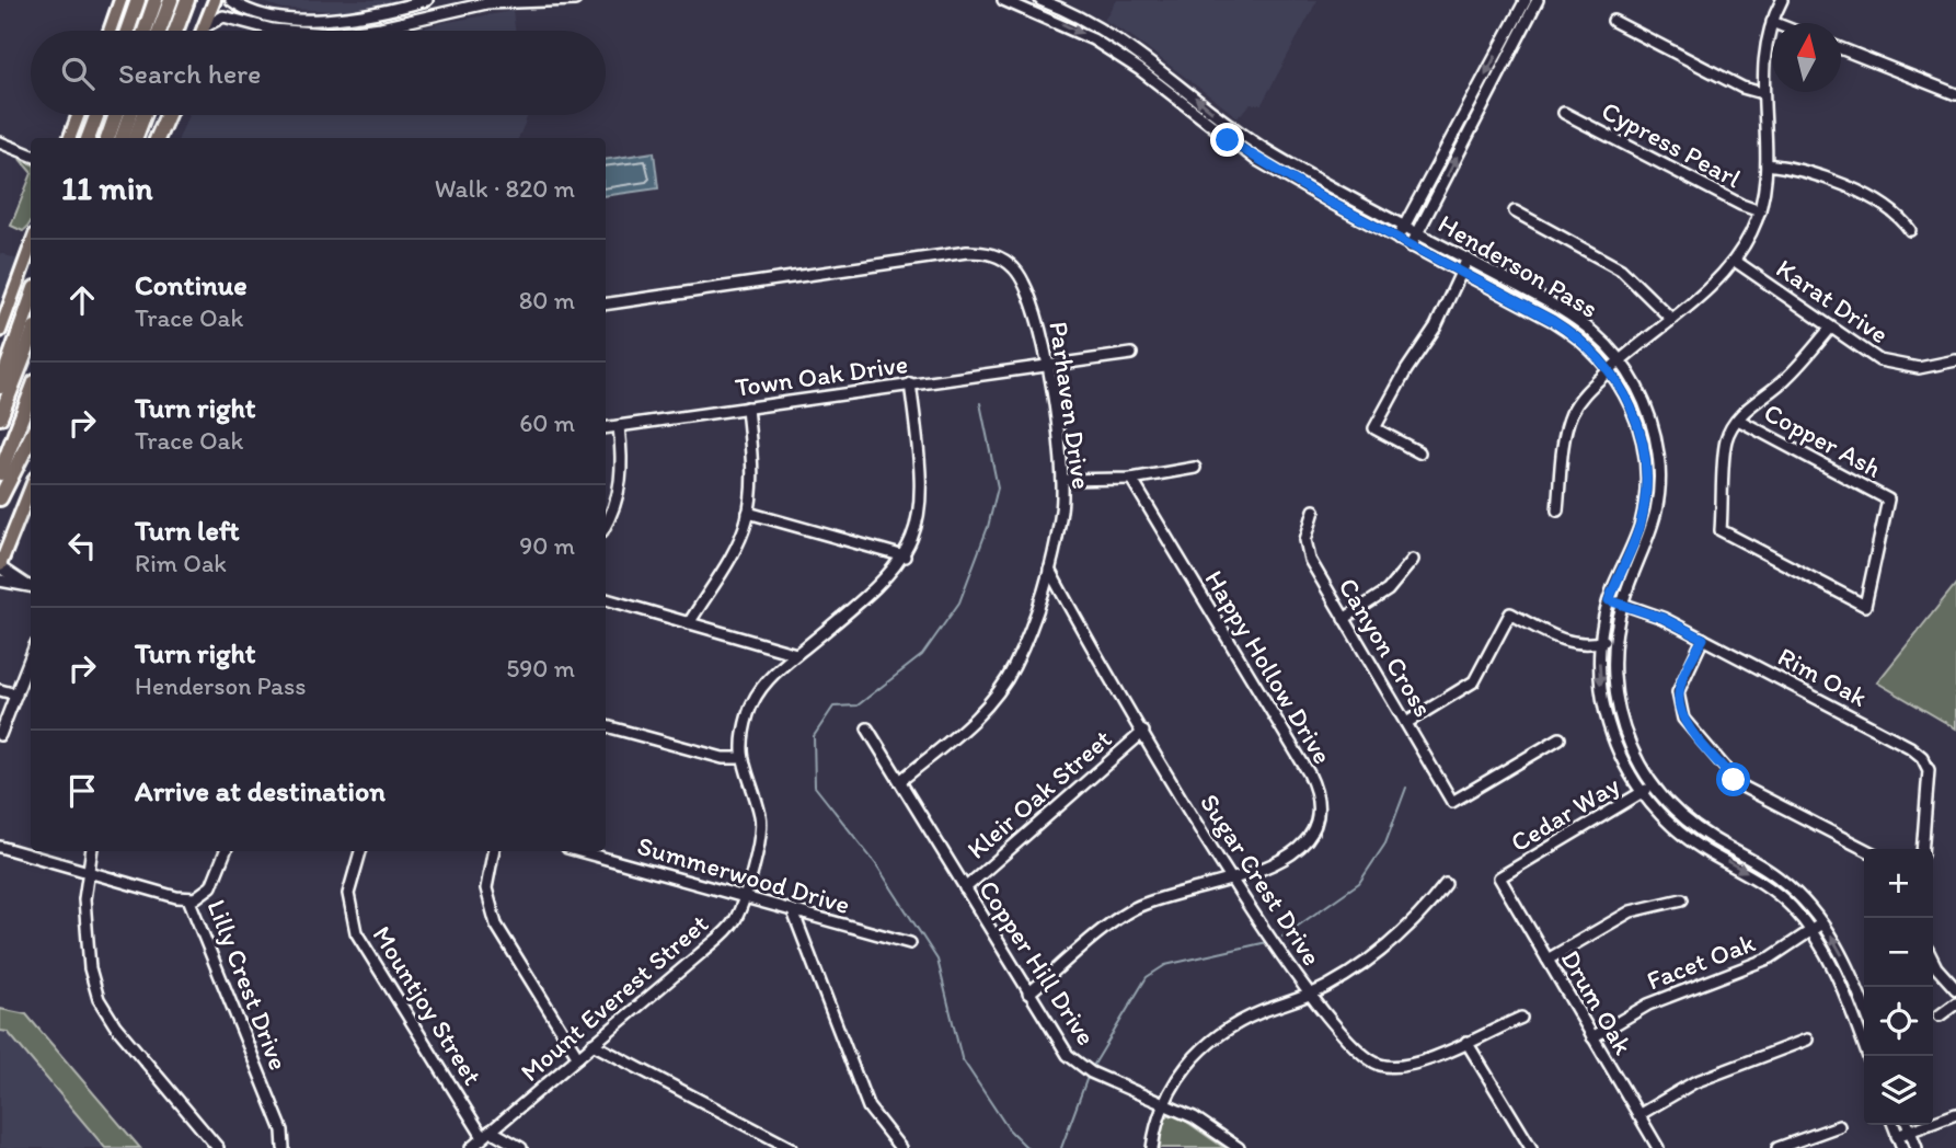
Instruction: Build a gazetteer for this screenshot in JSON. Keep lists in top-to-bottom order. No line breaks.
{"streets":{"street":["Cypress Pearl","Henderson Pass","Karat Drive","Town Oak Drive","Parhaven Drive","Copper Ash","Canyon Cross","Happy Hollow Drive","Rim Oak","Kleir Oak Street","Cedar Way","Summerwood Drive","Sugar Crest Drive","Facet Oak","Copper Hill Drive","Lilly Crest Drive","Mount Everest Street","Drum Oak","Mountjoy Street"]},"crossings":[["Henderson Pass","Rim Oak"],["Henderson Pass","Cedar Way"],["Henderson Pass","Facet Oak"],["Town Oak Drive","Parhaven Drive"],["Town Oak Drive","Mount Everest Street"],["Parhaven Drive","Sugar Crest Drive"],["Parhaven Drive","Copper Hill Drive"],["Happy Hollow Drive","Sugar Crest Drive"],["Happy Hollow Drive","Copper Hill Drive"],["Kleir Oak Street","Sugar Crest Drive"],["Kleir Oak Street","Copper Hill Drive"],["Cedar Way","Drum Oak"],["Summerwood Drive","Mount Everest Street"],["Facet Oak","Drum Oak"],["Mount Everest Street","Mountjoy Street"]],"north":"top","page":{"search":"Search here","heading":["11 min","Walk · 820 m"],"list":[["Continue","Trace Oak","80 m"],["Turn right","Trace Oak","60 m"],["Turn left","Rim Oak","90 m"],["Turn right","Henderson Pass","590 m"],"Arrive at destination"],"map_buttons":["+","−"]}}
